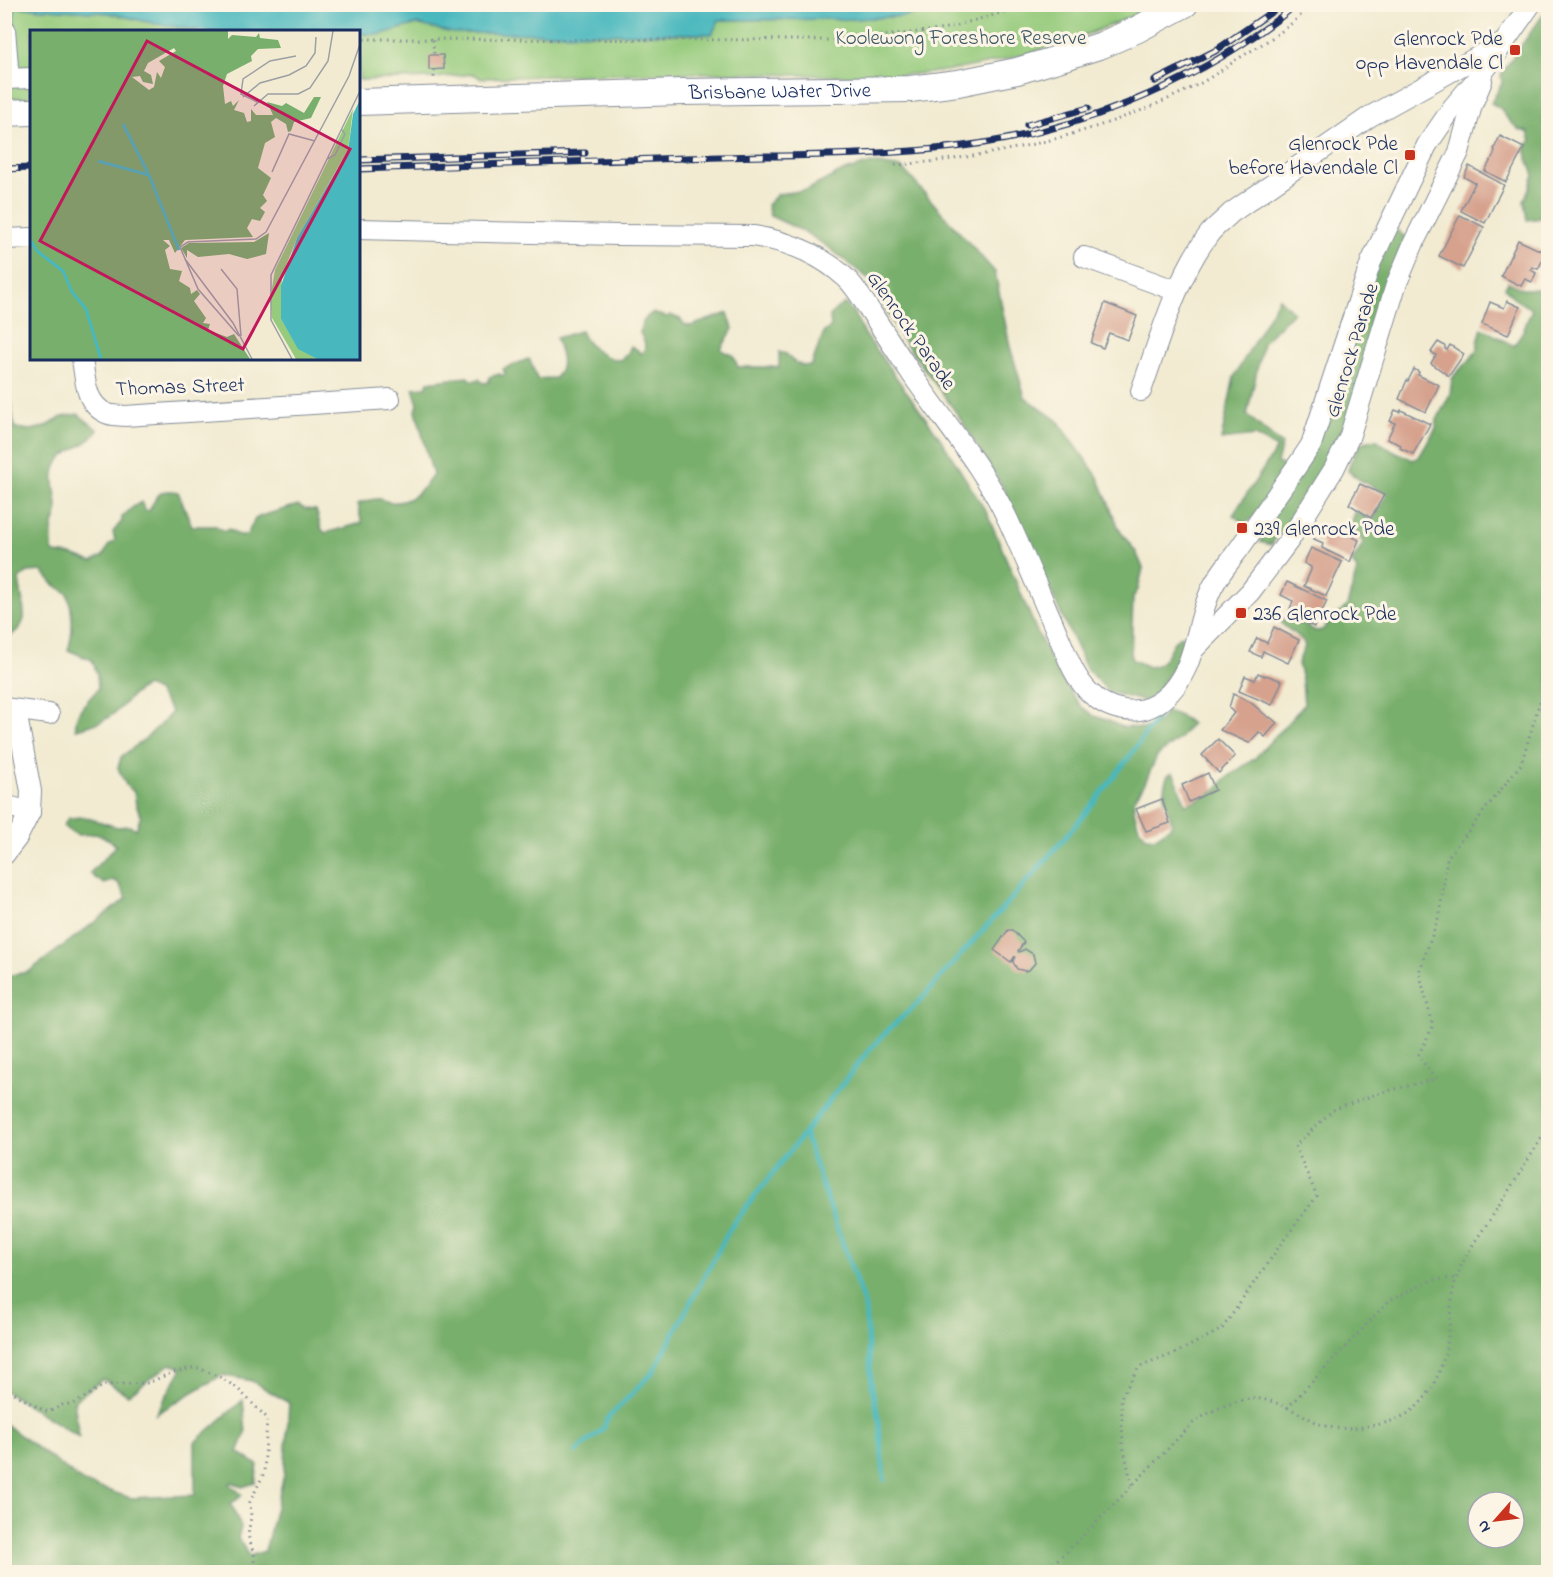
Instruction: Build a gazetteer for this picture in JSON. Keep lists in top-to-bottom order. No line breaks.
{"streets":{"main road":["Brisbane Water Drive"],"street":["Glenrock Parade","Thomas Street"]},"parks":["Koolewong Foreshore Reserve"],"places":{"transit":["Glenrock Pde opp Havendale Cl","Glenrock Pde before Havendale Cl","239 Glenrock Pde","236 Glenrock Pde"]},"north":"bottom left"}
